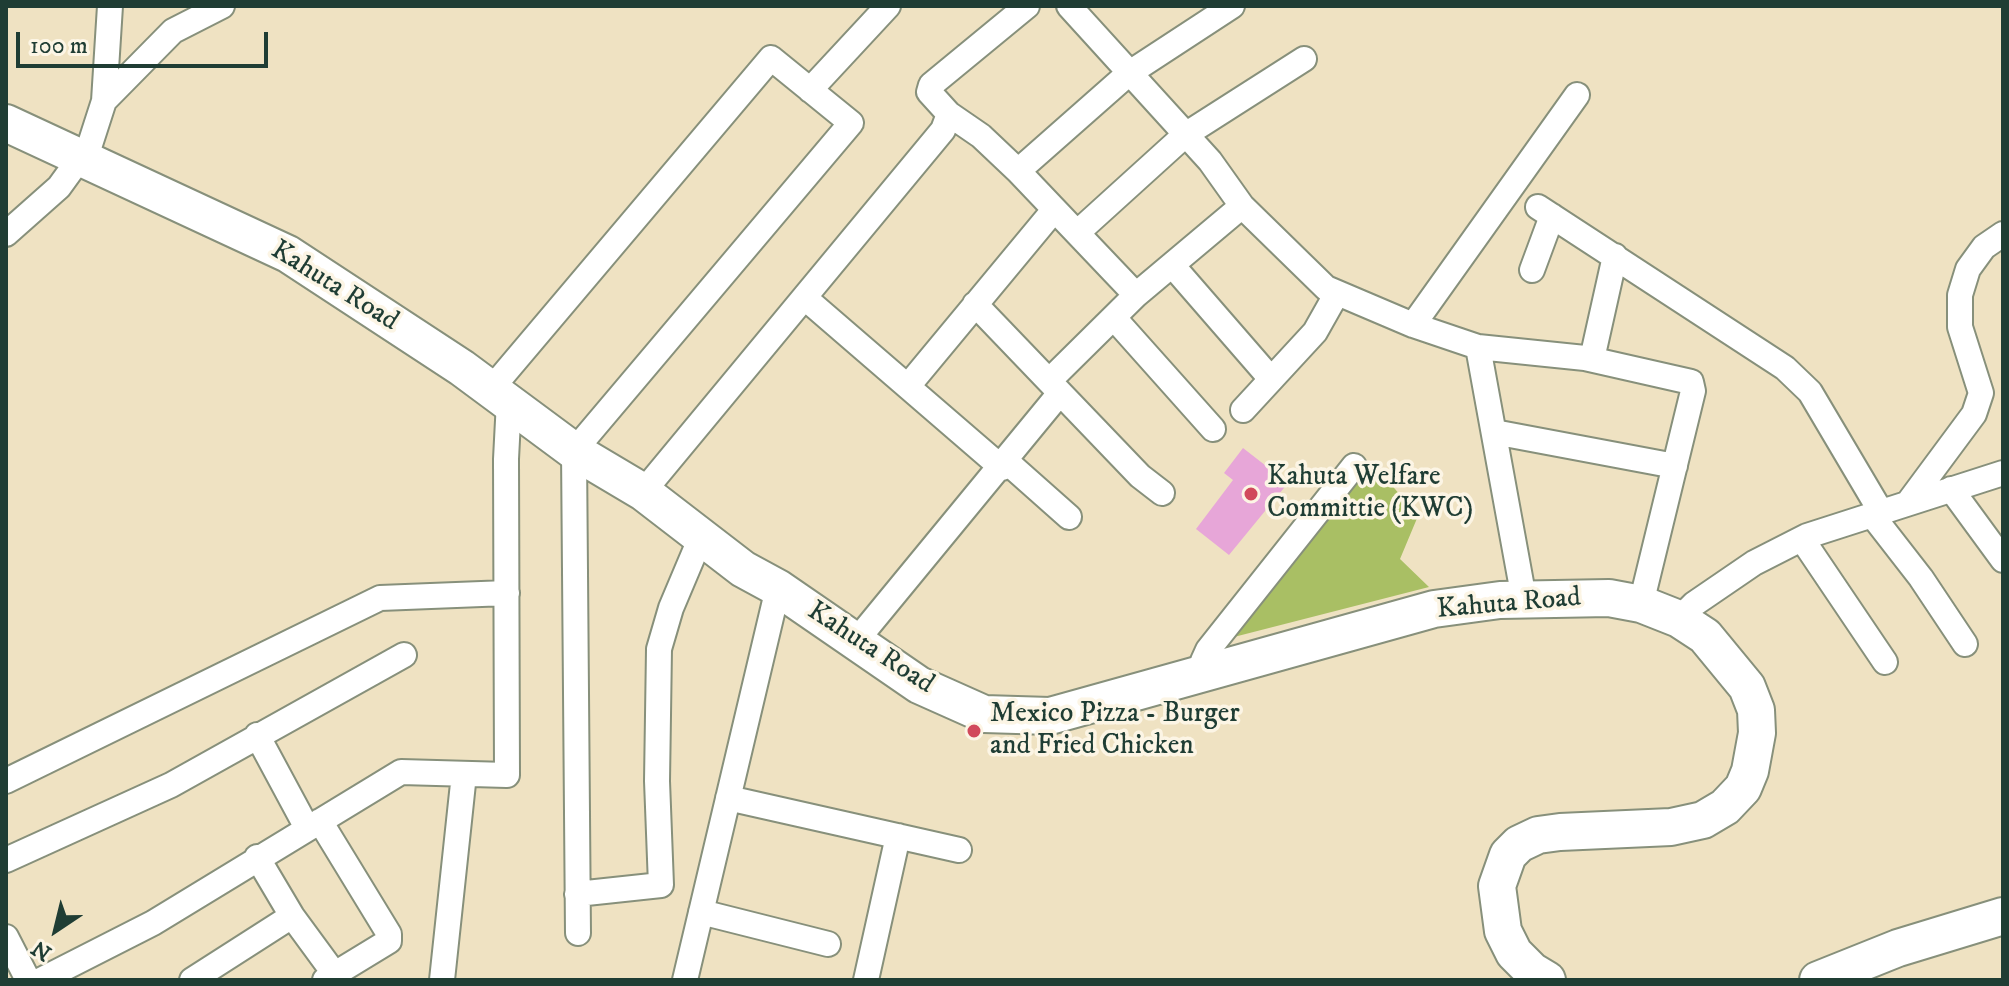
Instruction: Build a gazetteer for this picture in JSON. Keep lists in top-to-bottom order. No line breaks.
{"streets":{"highway":["Kahuta Road"]},"places":["Kahuta Welfare Committie (KWC)","Mexico Pizza - Burger and Fried Chicken"],"scale_bar":"100 m","north":"bottom left"}
